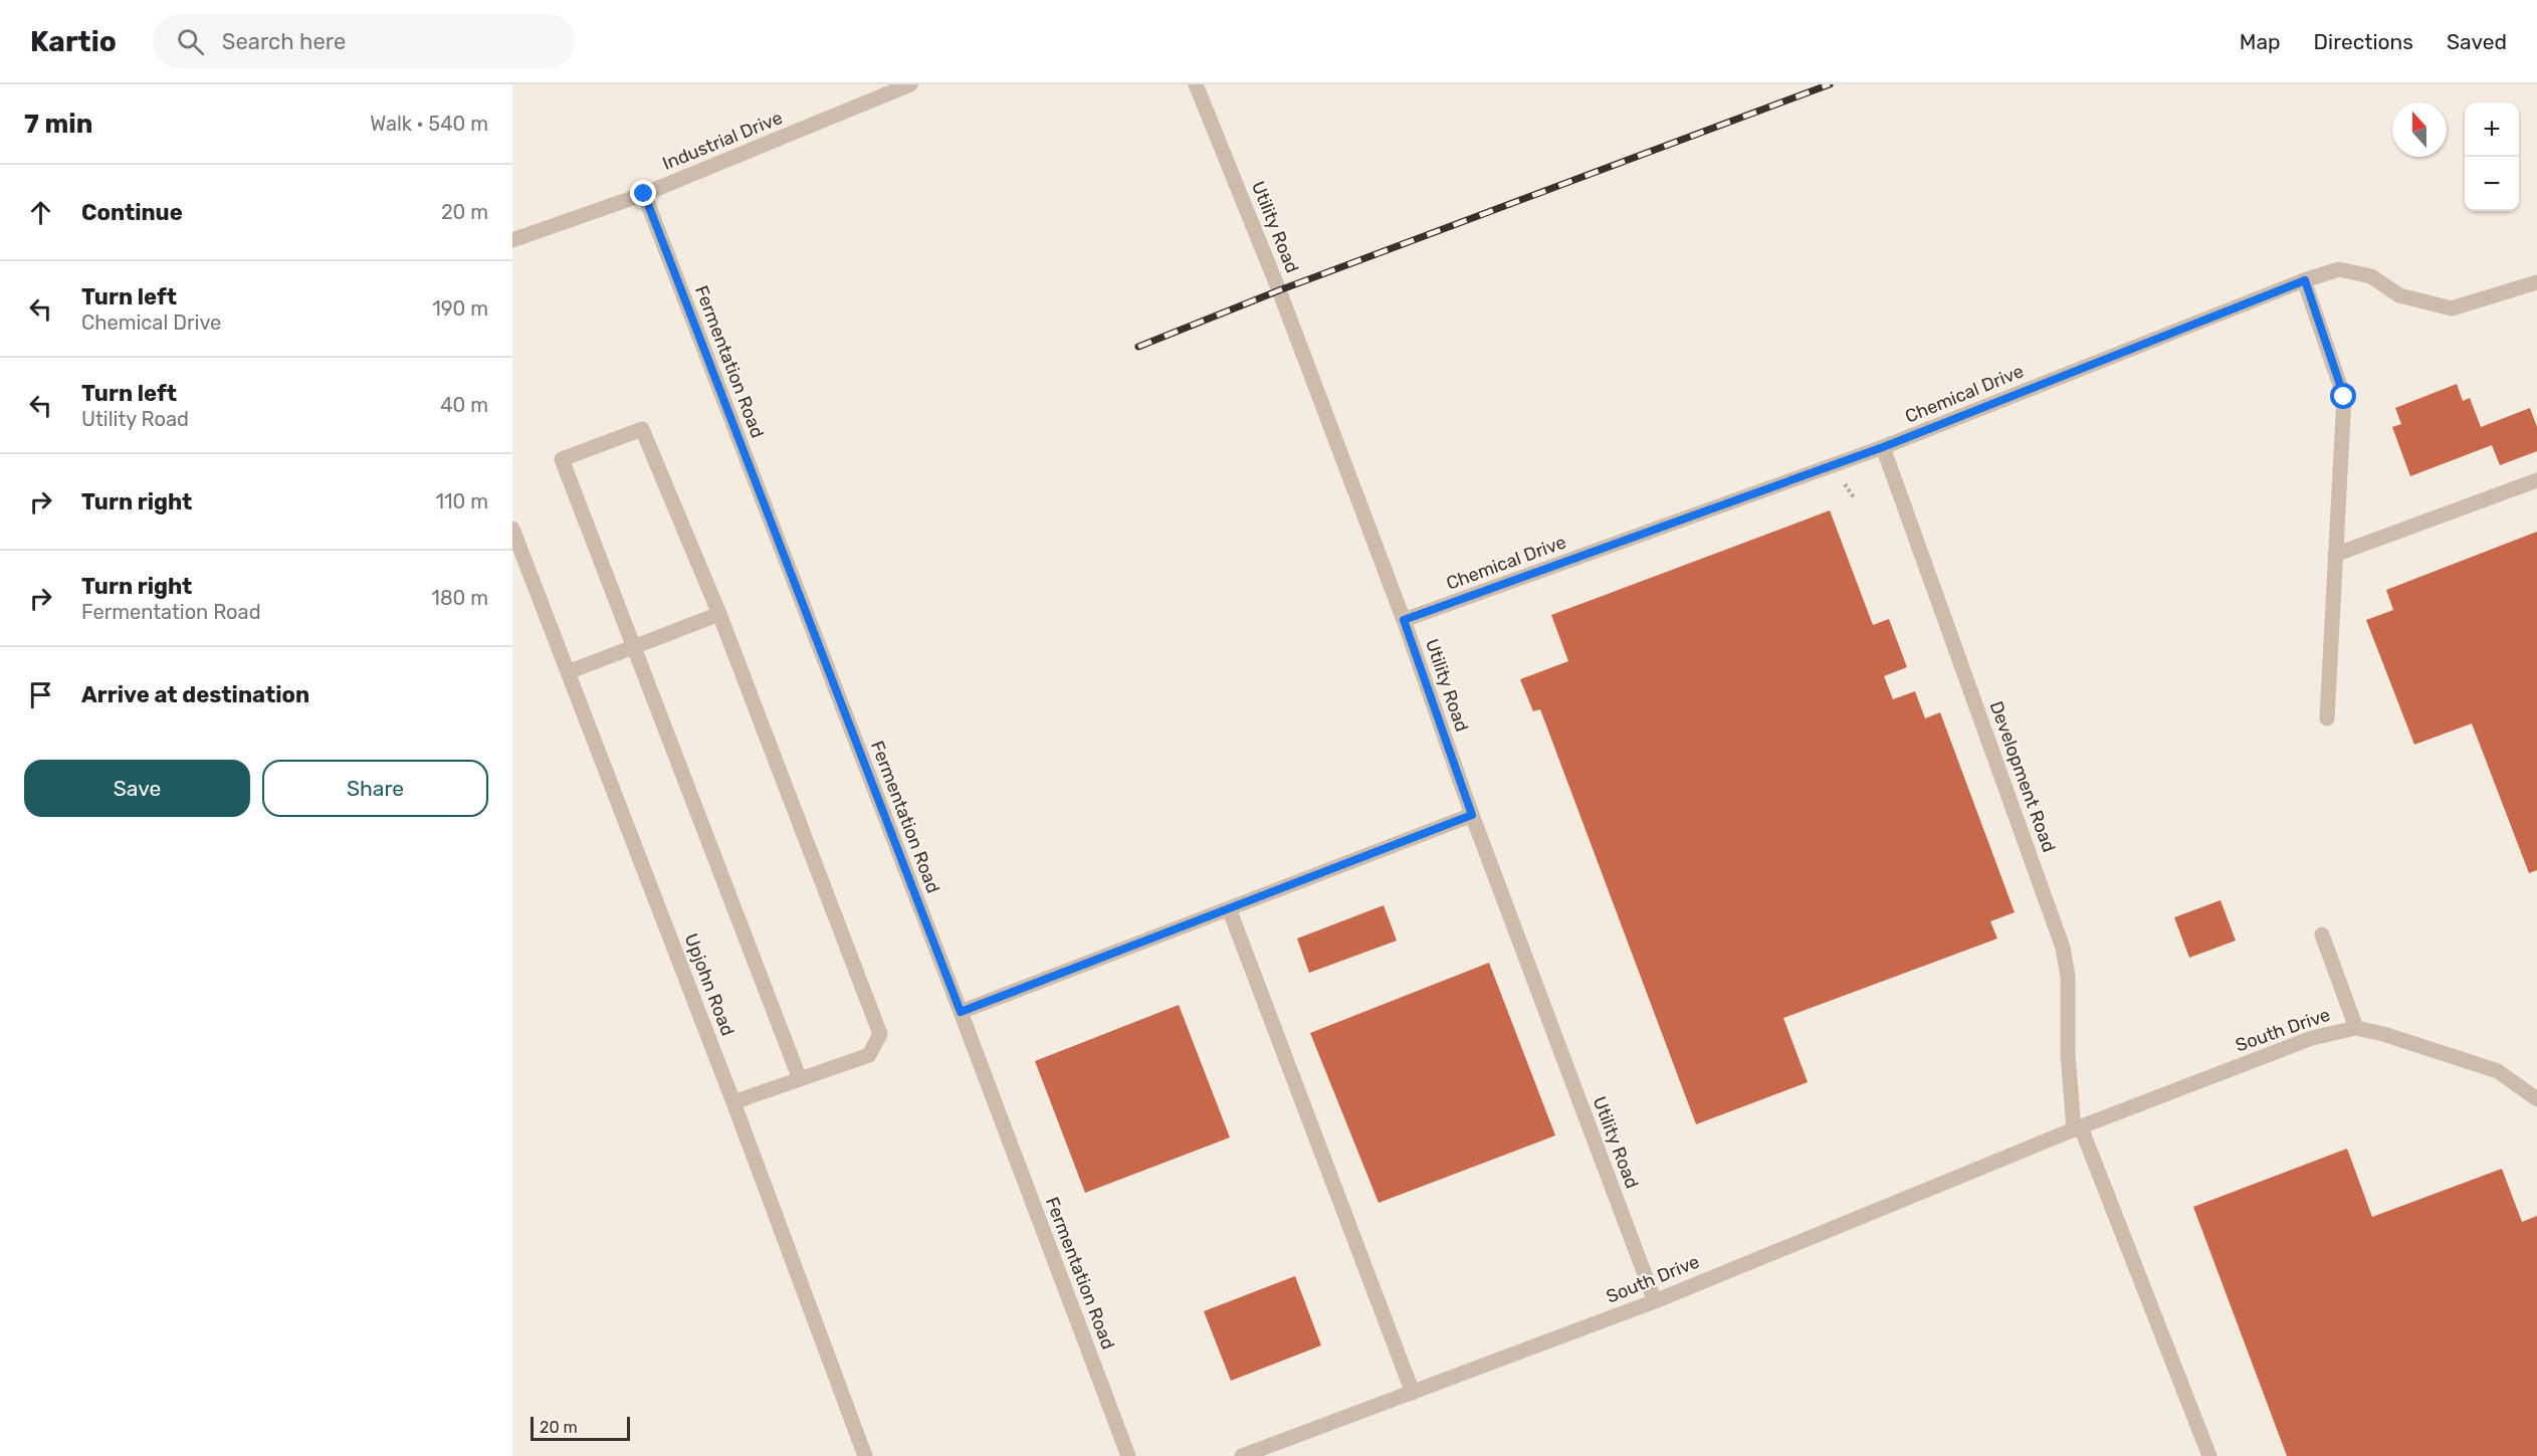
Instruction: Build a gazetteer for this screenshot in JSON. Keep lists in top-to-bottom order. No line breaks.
{"streets":{"street":["Industrial Drive","Utility Road","Fermentation Road","Chemical Drive","Development Road","Upjohn Road","South Drive"]},"crossings":[["Industrial Drive","Fermentation Road"],["Utility Road","Chemical Drive"],["Utility Road","South Drive"],["Chemical Drive","Development Road"],["Development Road","South Drive"]],"scale_bar":"20 m","north":"top","page":{"header":"Kartio","search":"Search here","nav":["Map","Directions","Saved"],"heading":["7 min","Walk · 540 m"],"map_buttons":["+","−"],"list":[["Continue","20 m"],["Turn left","Chemical Drive","190 m"],["Turn left","Utility Road","40 m"],["Turn right","110 m"],["Turn right","Fermentation Road","180 m"],"Arrive at destination"],"buttons":["Save","Share"],"scale":"20 m"}}
